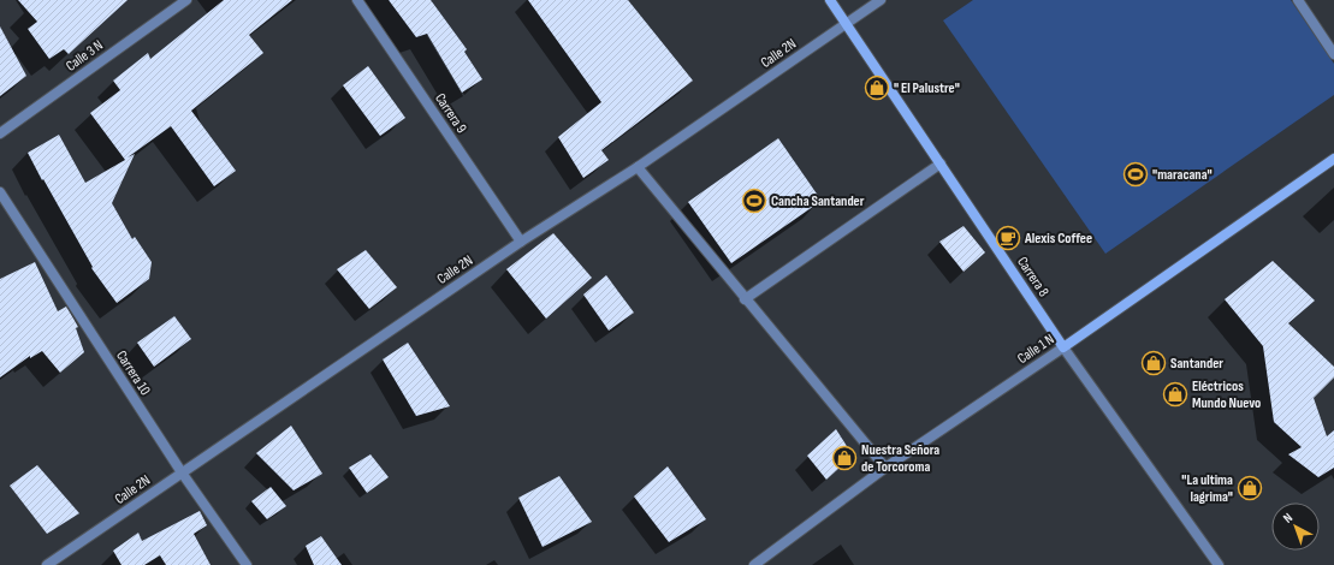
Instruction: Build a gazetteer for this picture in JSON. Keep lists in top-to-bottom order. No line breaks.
{"streets":{"street":["Calle 2N","Calle 3 N","Carrera 9","Carrera 8","Calle 1 N","Carrera 10"]},"crossings":[["Calle 2N","Carrera 9"],["Calle 2N","Carrera 8"],["Calle 2N","Carrera 10"],["Carrera 8","Calle 1 N"]],"places":{"shop":["\" El Palustre\"","Santander","Eléctricos Mundo Nuevo","Nuestra Señora de Torcoroma","\"La ultima lagrima\""],"sports":["\"maracana\"","Cancha Santander"],"cafe":["Alexis Coffee"]},"north":"top left"}
